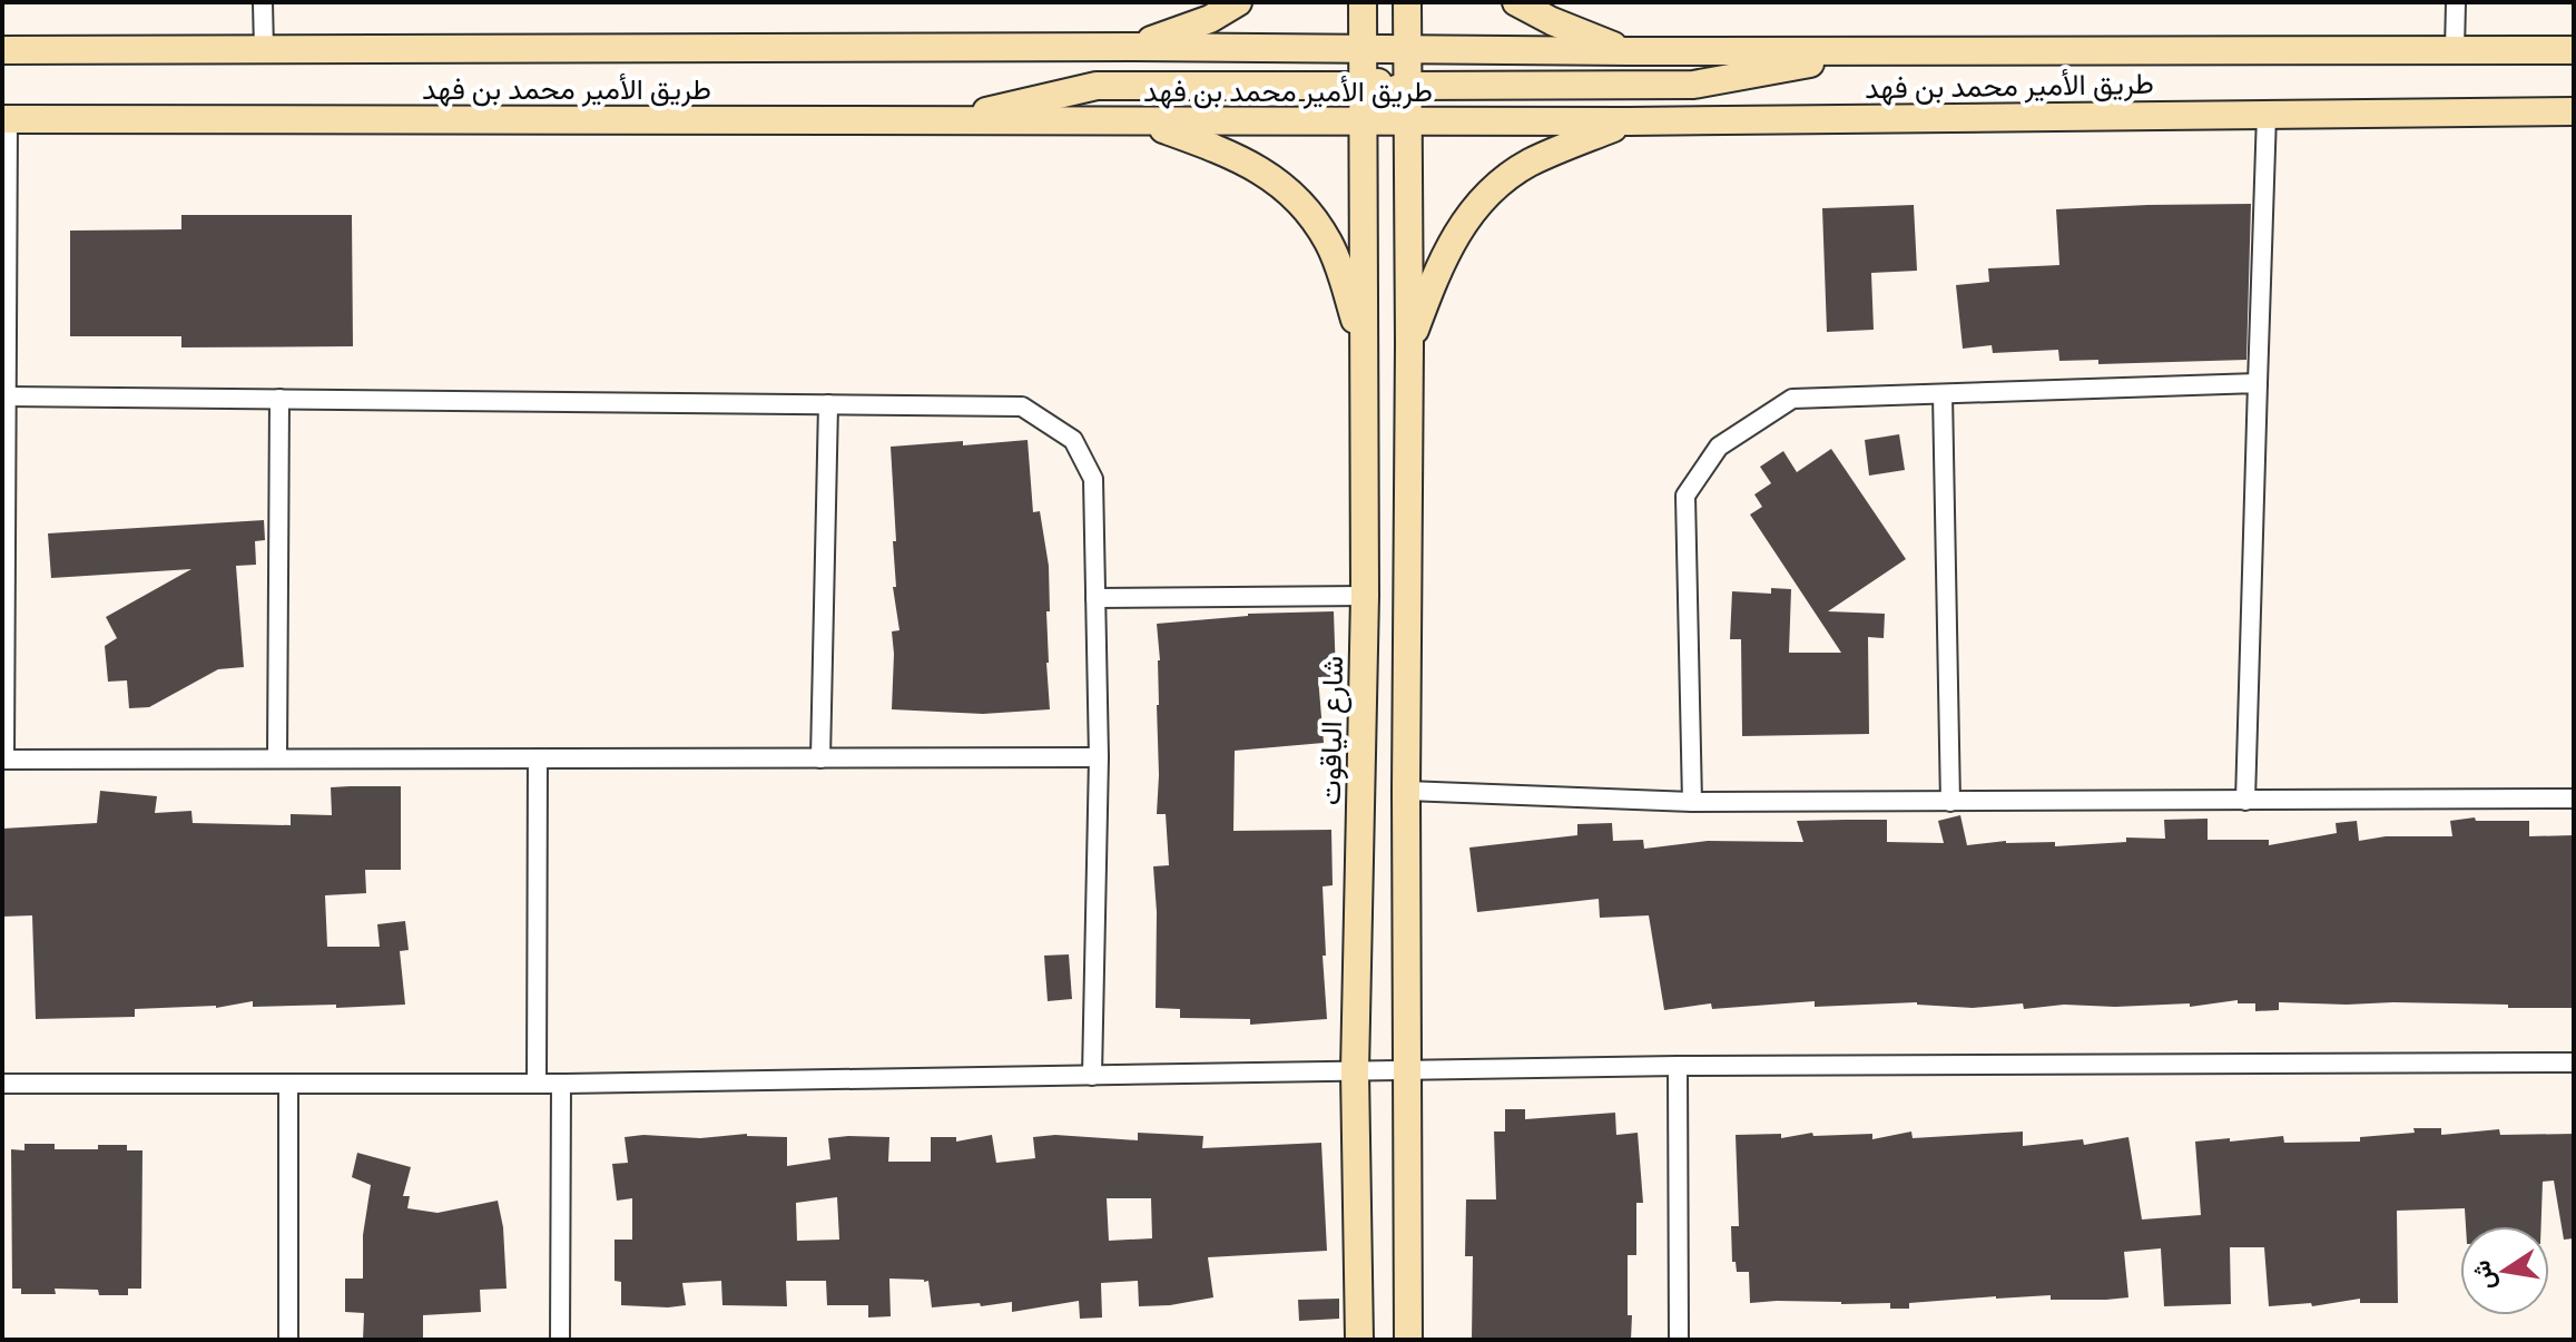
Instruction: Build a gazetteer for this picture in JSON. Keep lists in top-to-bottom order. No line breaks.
{"streets":{"street":["طريق الأمير محمد بن فهد","شارع الياقوت"]},"crossings":[["طريق الأمير محمد بن فهد","شارع الياقوت"]],"north":"left"}
